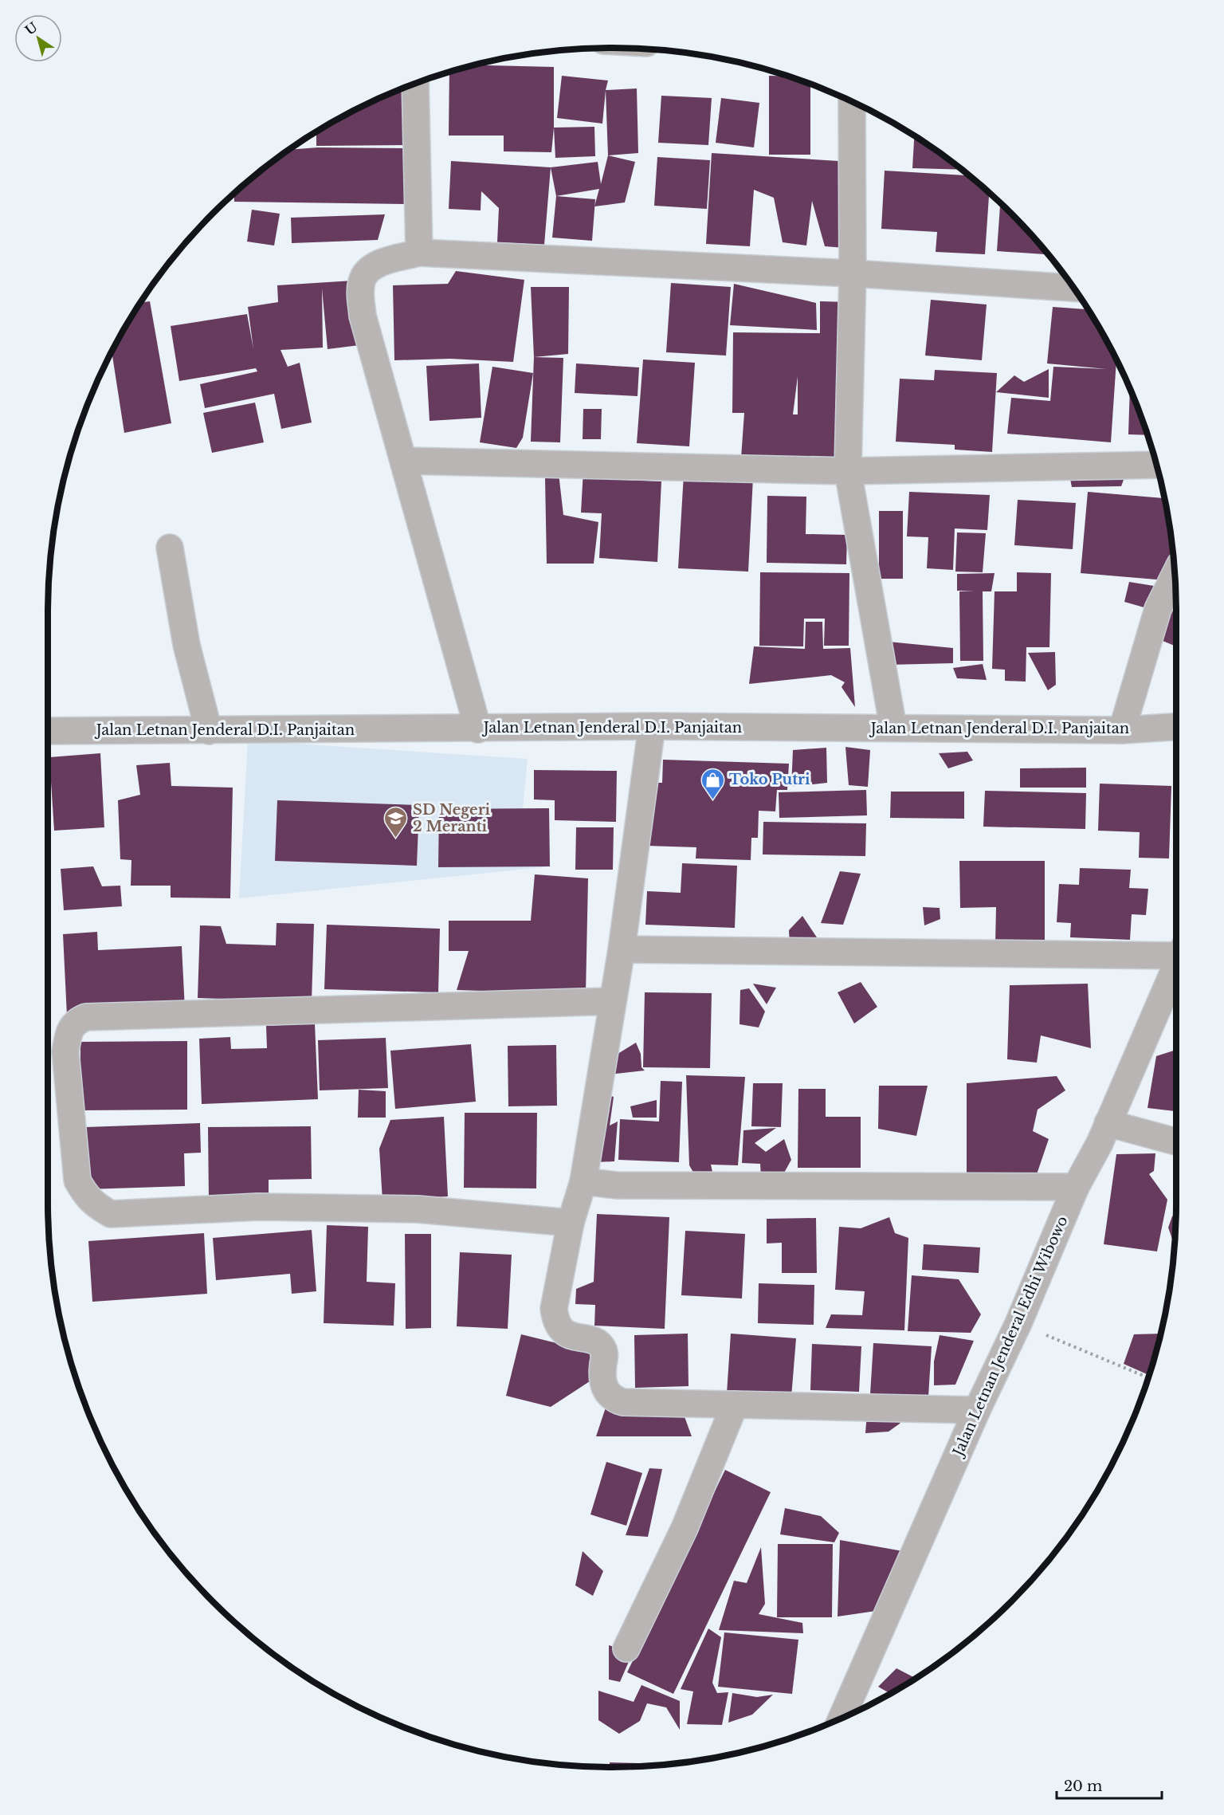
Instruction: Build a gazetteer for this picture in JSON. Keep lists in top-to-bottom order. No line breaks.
{"streets":{"street":["Jalan Letnan Jenderal D.I. Panjaitan","Jalan Letnan Jenderal Edhi Wibowo"]},"places":{"shop":["Toko Putri"],"school or university":["SD Negeri 2 Meranti"]},"scale_bar":"20 m","north":"top left"}
